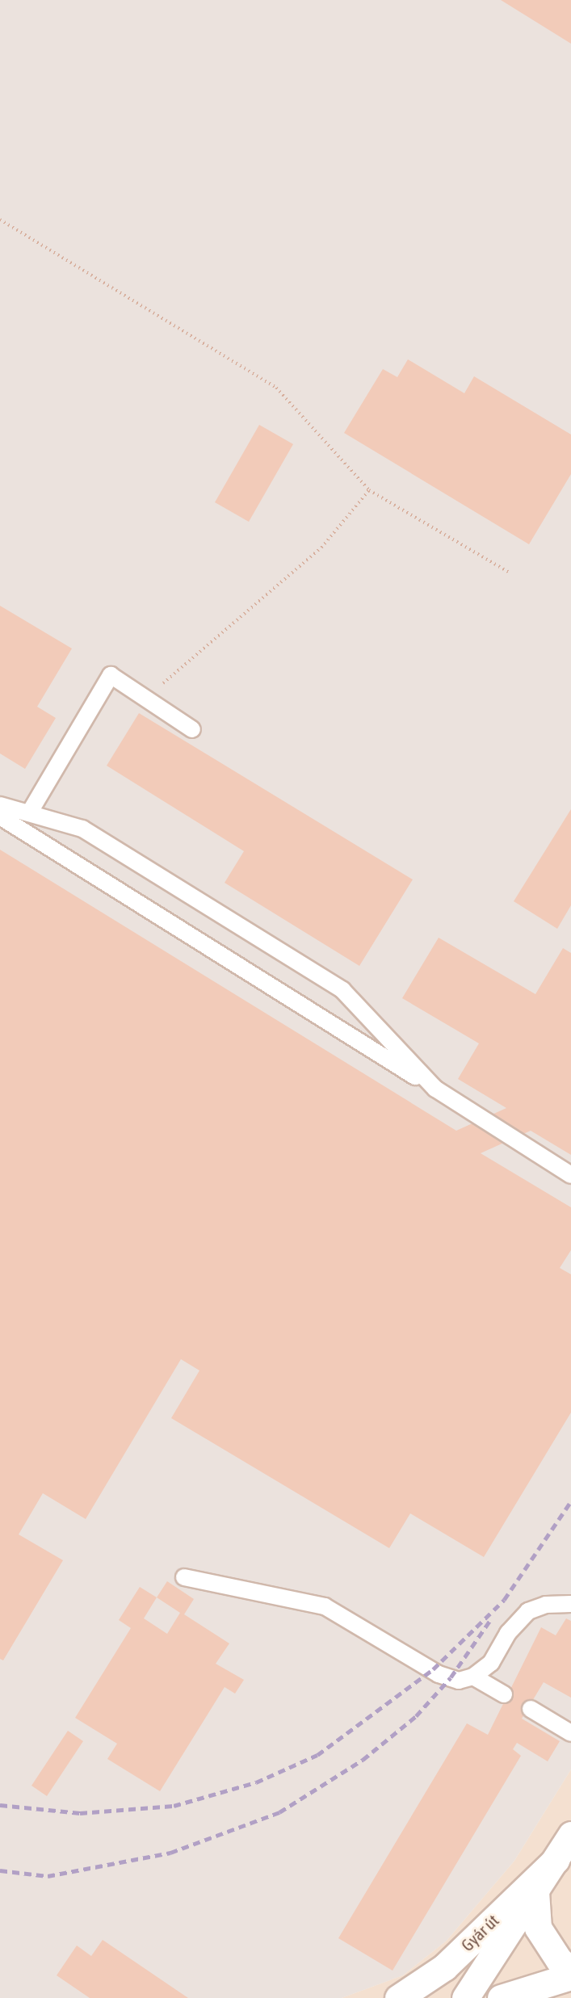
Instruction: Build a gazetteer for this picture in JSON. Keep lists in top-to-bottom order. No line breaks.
{"streets":{"street":["Gyár út"]}}
